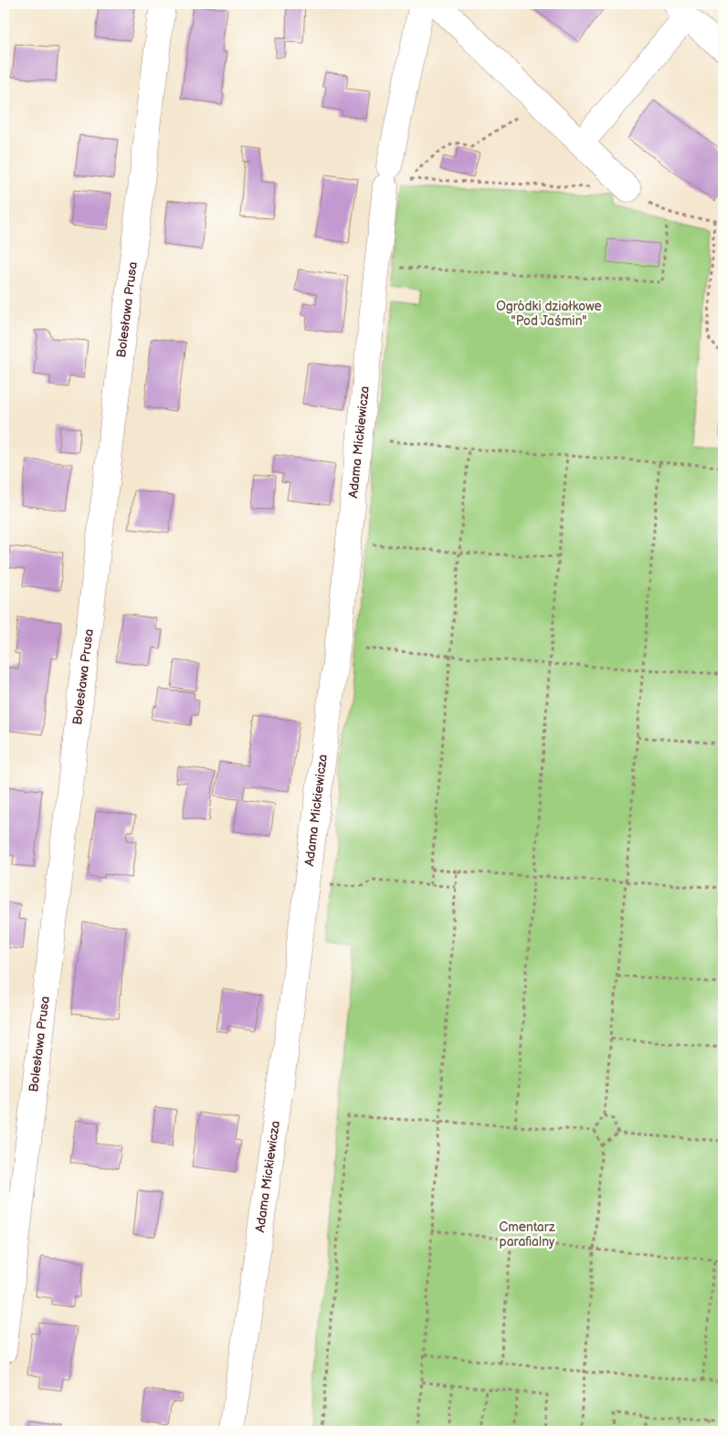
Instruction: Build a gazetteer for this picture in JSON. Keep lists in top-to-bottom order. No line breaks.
{"streets":{"street":["Bolesława Prusa","Adama Mickiewicza"]},"parks":["Ogródki działkowe \"Pod Jaśmin\"","Cmentarz parafialny"]}
